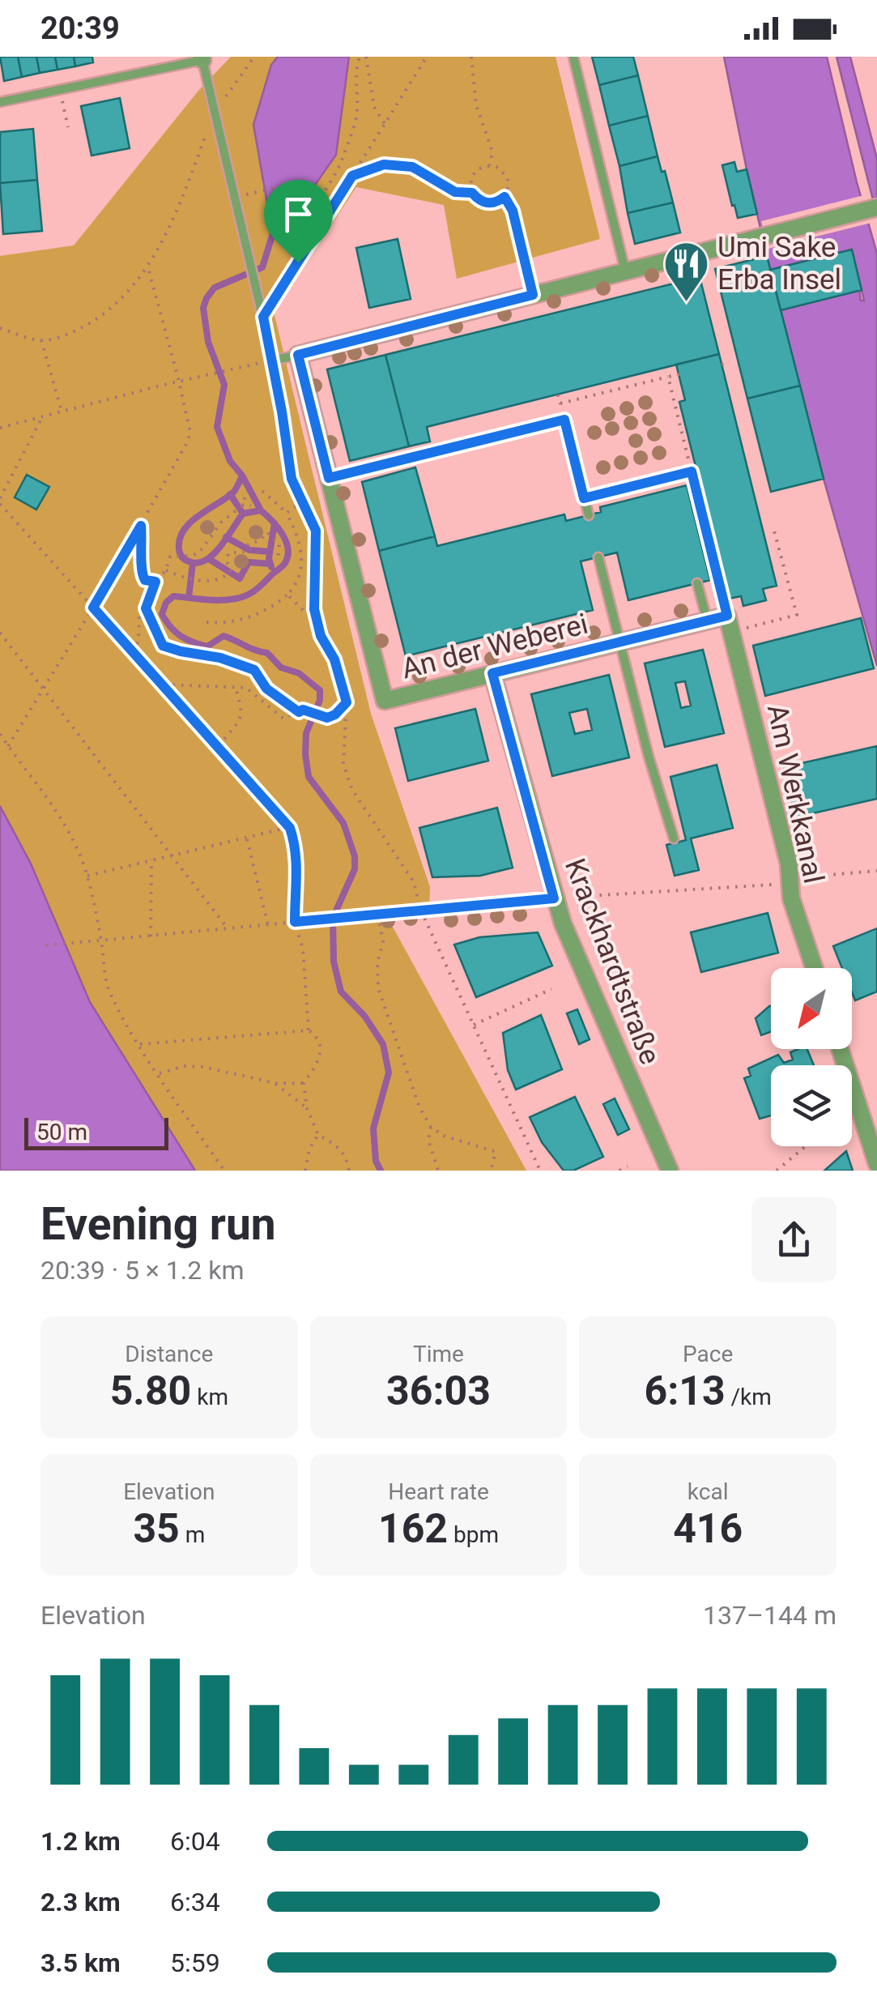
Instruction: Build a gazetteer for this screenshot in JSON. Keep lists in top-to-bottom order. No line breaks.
{"streets":{"street":["An der Weberei","Am Werkkanal","Krackhardtstraße"]},"crossings":[["An der Weberei","Am Werkkanal"],["An der Weberei","Krackhardtstraße"]],"places":{"restaurant":["Umi Sake Erba Insel"]},"scale_bar":"50 m","north":"bottom left","page":{"status":"20:39","scale":"50 m","heading":["Evening run","20:39 · 5 × 1.2 km"],"stats":[["Distance","5.80 km"],["Time","36:03"],["Pace","6:13 /km"],["Elevation","35 m"],["Heart rate","162 bpm"],["kcal","416"]],"chart":["Elevation","137–144 m"],"list":[{"name":"1.2 km","note":"6:04"},{"name":"2.3 km","note":"6:34"},{"name":"3.5 km","note":"5:59"}]}}
